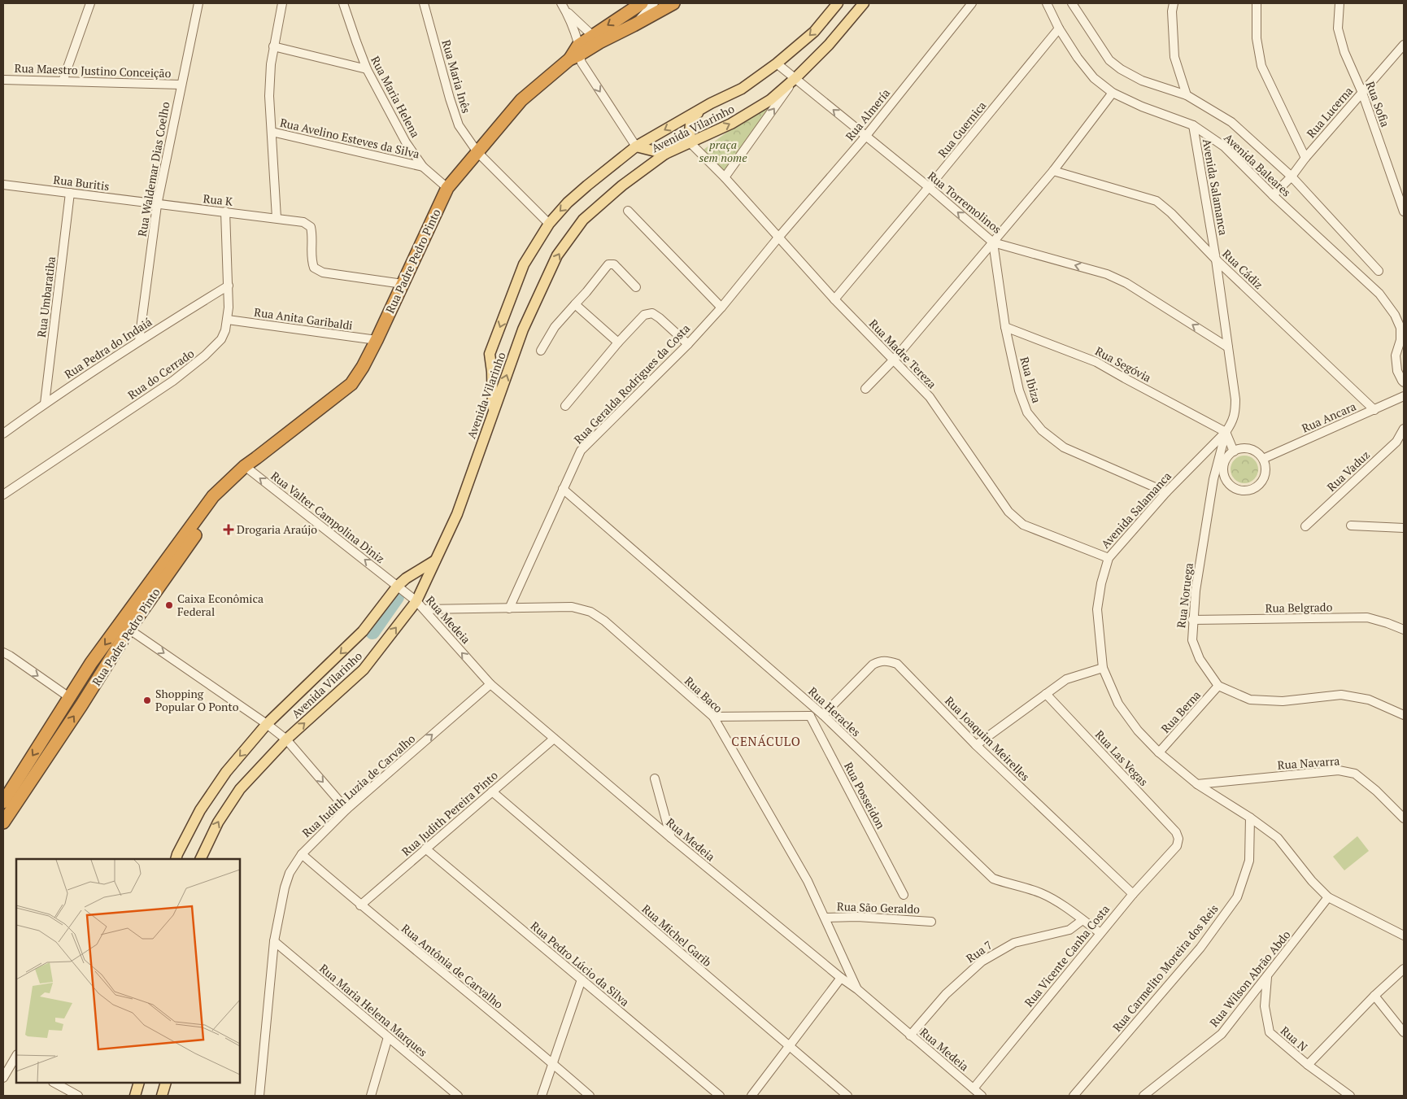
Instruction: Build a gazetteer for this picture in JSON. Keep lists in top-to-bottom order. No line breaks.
{"streets":{"highway":["Rua Padre Pedro Pinto"],"main road":["Avenida Vilarinho"],"street":["Rua Maestro Justino Conceição","Rua Maria Inês","Rua Maria Helena","Rua Sofia","Rua Lucerna","Rua Almería","Rua Guernica","Rua Avelino Esteves da Silva","Avenida Baleares","Rua Waldemar Dias Coelho","Rua Buritis","Avenida Salamanca","Rua K","Rua Torremolinos","Rua Cádiz","Rua Umbaratiba","Rua Anita Garibaldi","Rua Pedra do Indaiá","Rua Madre Tereza","Rua Segóvia","Rua do Cerrado","Rua Ibiza","Rua Geralda Rodrigues da Costa","Rua Ancara","Rua Vaduz","Rua Valter Campolina Diniz","Rua Noruega","Rua Belgrado","Rua Medeia","Rua Baco","Rua Heracles","Rua Berna","Rua Joaquim Meirelles","Rua Las Vegas","Rua Navarra","Rua Judith Luzia de Carvalho","Rua Posseidon","Rua Judith Pereira Pinto","Rua São Geraldo","Rua Michel Garib","Rua 7","Rua Vicente Canha Costa","Rua Pedro Lúcio da Silva","Rua Antônia de Carvalho","Rua Carmelito Moreira dos Reis","Rua Wilson Abrão Abdo","Rua Maria Helena Marques","Rua N"]},"crossings":[["Rua Maestro Justino Conceição","Rua Waldemar Dias Coelho"],["Rua Maria Inês","Avenida Vilarinho"],["Rua Maria Inês","Rua Padre Pedro Pinto"],["Rua Maria Helena","Rua Avelino Esteves da Silva"],["Rua Maria Helena","Rua Padre Pedro Pinto"],["Rua Sofia","Rua Lucerna"],["Rua Lucerna","Avenida Baleares"],["Rua Almería","Rua Torremolinos"],["Rua Almería","Rua Madre Tereza"],["Rua Almería","Rua Geralda Rodrigues da Costa"],["Avenida Vilarinho","Rua Torremolinos"],["Avenida Vilarinho","Rua Madre Tereza"],["Avenida Vilarinho","Rua Valter Campolina Diniz"],["Avenida Vilarinho","Rua Medeia"],["Rua Guernica","Avenida Baleares"],["Rua Guernica","Rua Torremolinos"],["Rua Guernica","Rua Madre Tereza"],["Avenida Baleares","Avenida Salamanca"],["Rua Waldemar Dias Coelho","Rua Buritis"],["Rua Waldemar Dias Coelho","Rua K"],["Rua Waldemar Dias Coelho","Rua Pedra do Indaiá"],["Rua Buritis","Rua K"],["Rua Buritis","Rua Umbaratiba"],["Avenida Salamanca","Rua Torremolinos"],["Avenida Salamanca","Rua Cádiz"],["Avenida Salamanca","Rua Madre Tereza"],["Avenida Salamanca","Rua Segóvia"],["Avenida Salamanca","Rua Ibiza"],["Avenida Salamanca","Rua Noruega"],["Avenida Salamanca","Rua Berna"],["Avenida Salamanca","Rua Navarra"],["Avenida Salamanca","Rua Carmelito Moreira dos Reis"],["Avenida Salamanca","Rua Wilson Abrão Abdo"],["Rua K","Rua Padre Pedro Pinto"],["Rua K","Rua do Cerrado"],["Rua Torremolinos","Rua Ibiza"],["Rua Padre Pedro Pinto","Rua Anita Garibaldi"],["Rua Padre Pedro Pinto","Rua Valter Campolina Diniz"],["Rua Cádiz","Rua Ancara"],["Rua Umbaratiba","Rua Pedra do Indaiá"],["Rua Anita Garibaldi","Rua do Cerrado"],["Rua Pedra do Indaiá","Rua do Cerrado"],["Rua Madre Tereza","Rua Geralda Rodrigues da Costa"],["Rua Segóvia","Rua Ibiza"],["Rua Segóvia","Rua Noruega"],["Rua Geralda Rodrigues da Costa","Rua Baco"],["Rua Geralda Rodrigues da Costa","Rua Heracles"],["Rua Valter Campolina Diniz","Rua Medeia"],["Rua Noruega","Rua Belgrado"],["Rua Noruega","Rua Berna"],["Rua Medeia","Rua Baco"],["Rua Medeia","Rua Judith Luzia de Carvalho"],["Rua Medeia","Rua Judith Pereira Pinto"],["Rua Medeia","Rua 7"],["Rua Medeia","Rua Vicente Canha Costa"],["Rua Baco","Rua São Geraldo"],["Rua Heracles","Rua Joaquim Meirelles"],["Rua Heracles","Rua 7"],["Rua Heracles","Rua Vicente Canha Costa"],["Rua Joaquim Meirelles","Rua Vicente Canha Costa"],["Rua Las Vegas","Rua Vicente Canha Costa"],["Rua Judith Luzia de Carvalho","Rua Antônia de Carvalho"],["Rua Judith Luzia de Carvalho","Rua Maria Helena Marques"],["Rua Judith Pereira Pinto","Rua Michel Garib"],["Rua Judith Pereira Pinto","Rua Pedro Lúcio da Silva"],["Rua Judith Pereira Pinto","Rua Antônia de Carvalho"],["Rua Wilson Abrão Abdo","Rua N"]],"one_way":["Rua Torremolinos","Rua Valter Campolina Diniz","Rua Judith Luzia de Carvalho"],"districts":["CENÁCULO"],"parks":["praça sem nome"],"places":{"health":["Drogaria Araújo"],"other":["Caixa Econômica Federal","Shopping Popular O Ponto"]}}
